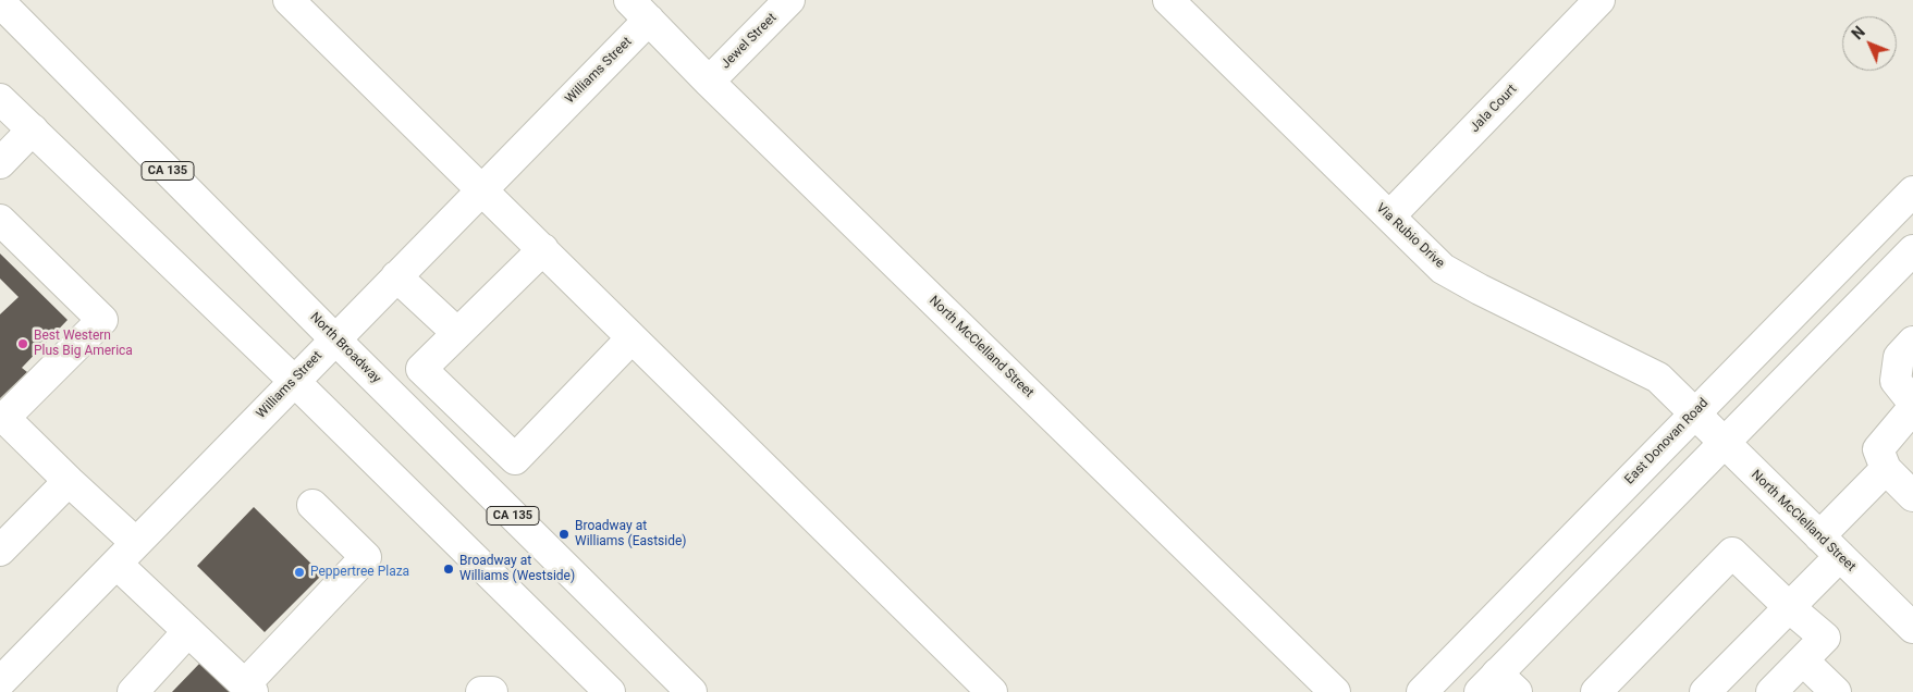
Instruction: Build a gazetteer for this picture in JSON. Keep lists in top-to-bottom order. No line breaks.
{"streets":{"street":["Jewel Street","Williams Street","Jala Court","CA 135","Via Rubio Drive","North McClelland Street","North Broadway","East Donovan Road"]},"crossings":[["Jewel Street","North McClelland Street"],["Williams Street","North McClelland Street"],["Williams Street","North Broadway"],["Jala Court","Via Rubio Drive"],["Via Rubio Drive","North McClelland Street"],["Via Rubio Drive","East Donovan Road"],["North McClelland Street","East Donovan Road"]],"places":["Best Western Plus Big America","Broadway at Williams (Eastside)","Broadway at Williams (Westside)","Peppertree Plaza"],"north":"top left"}
